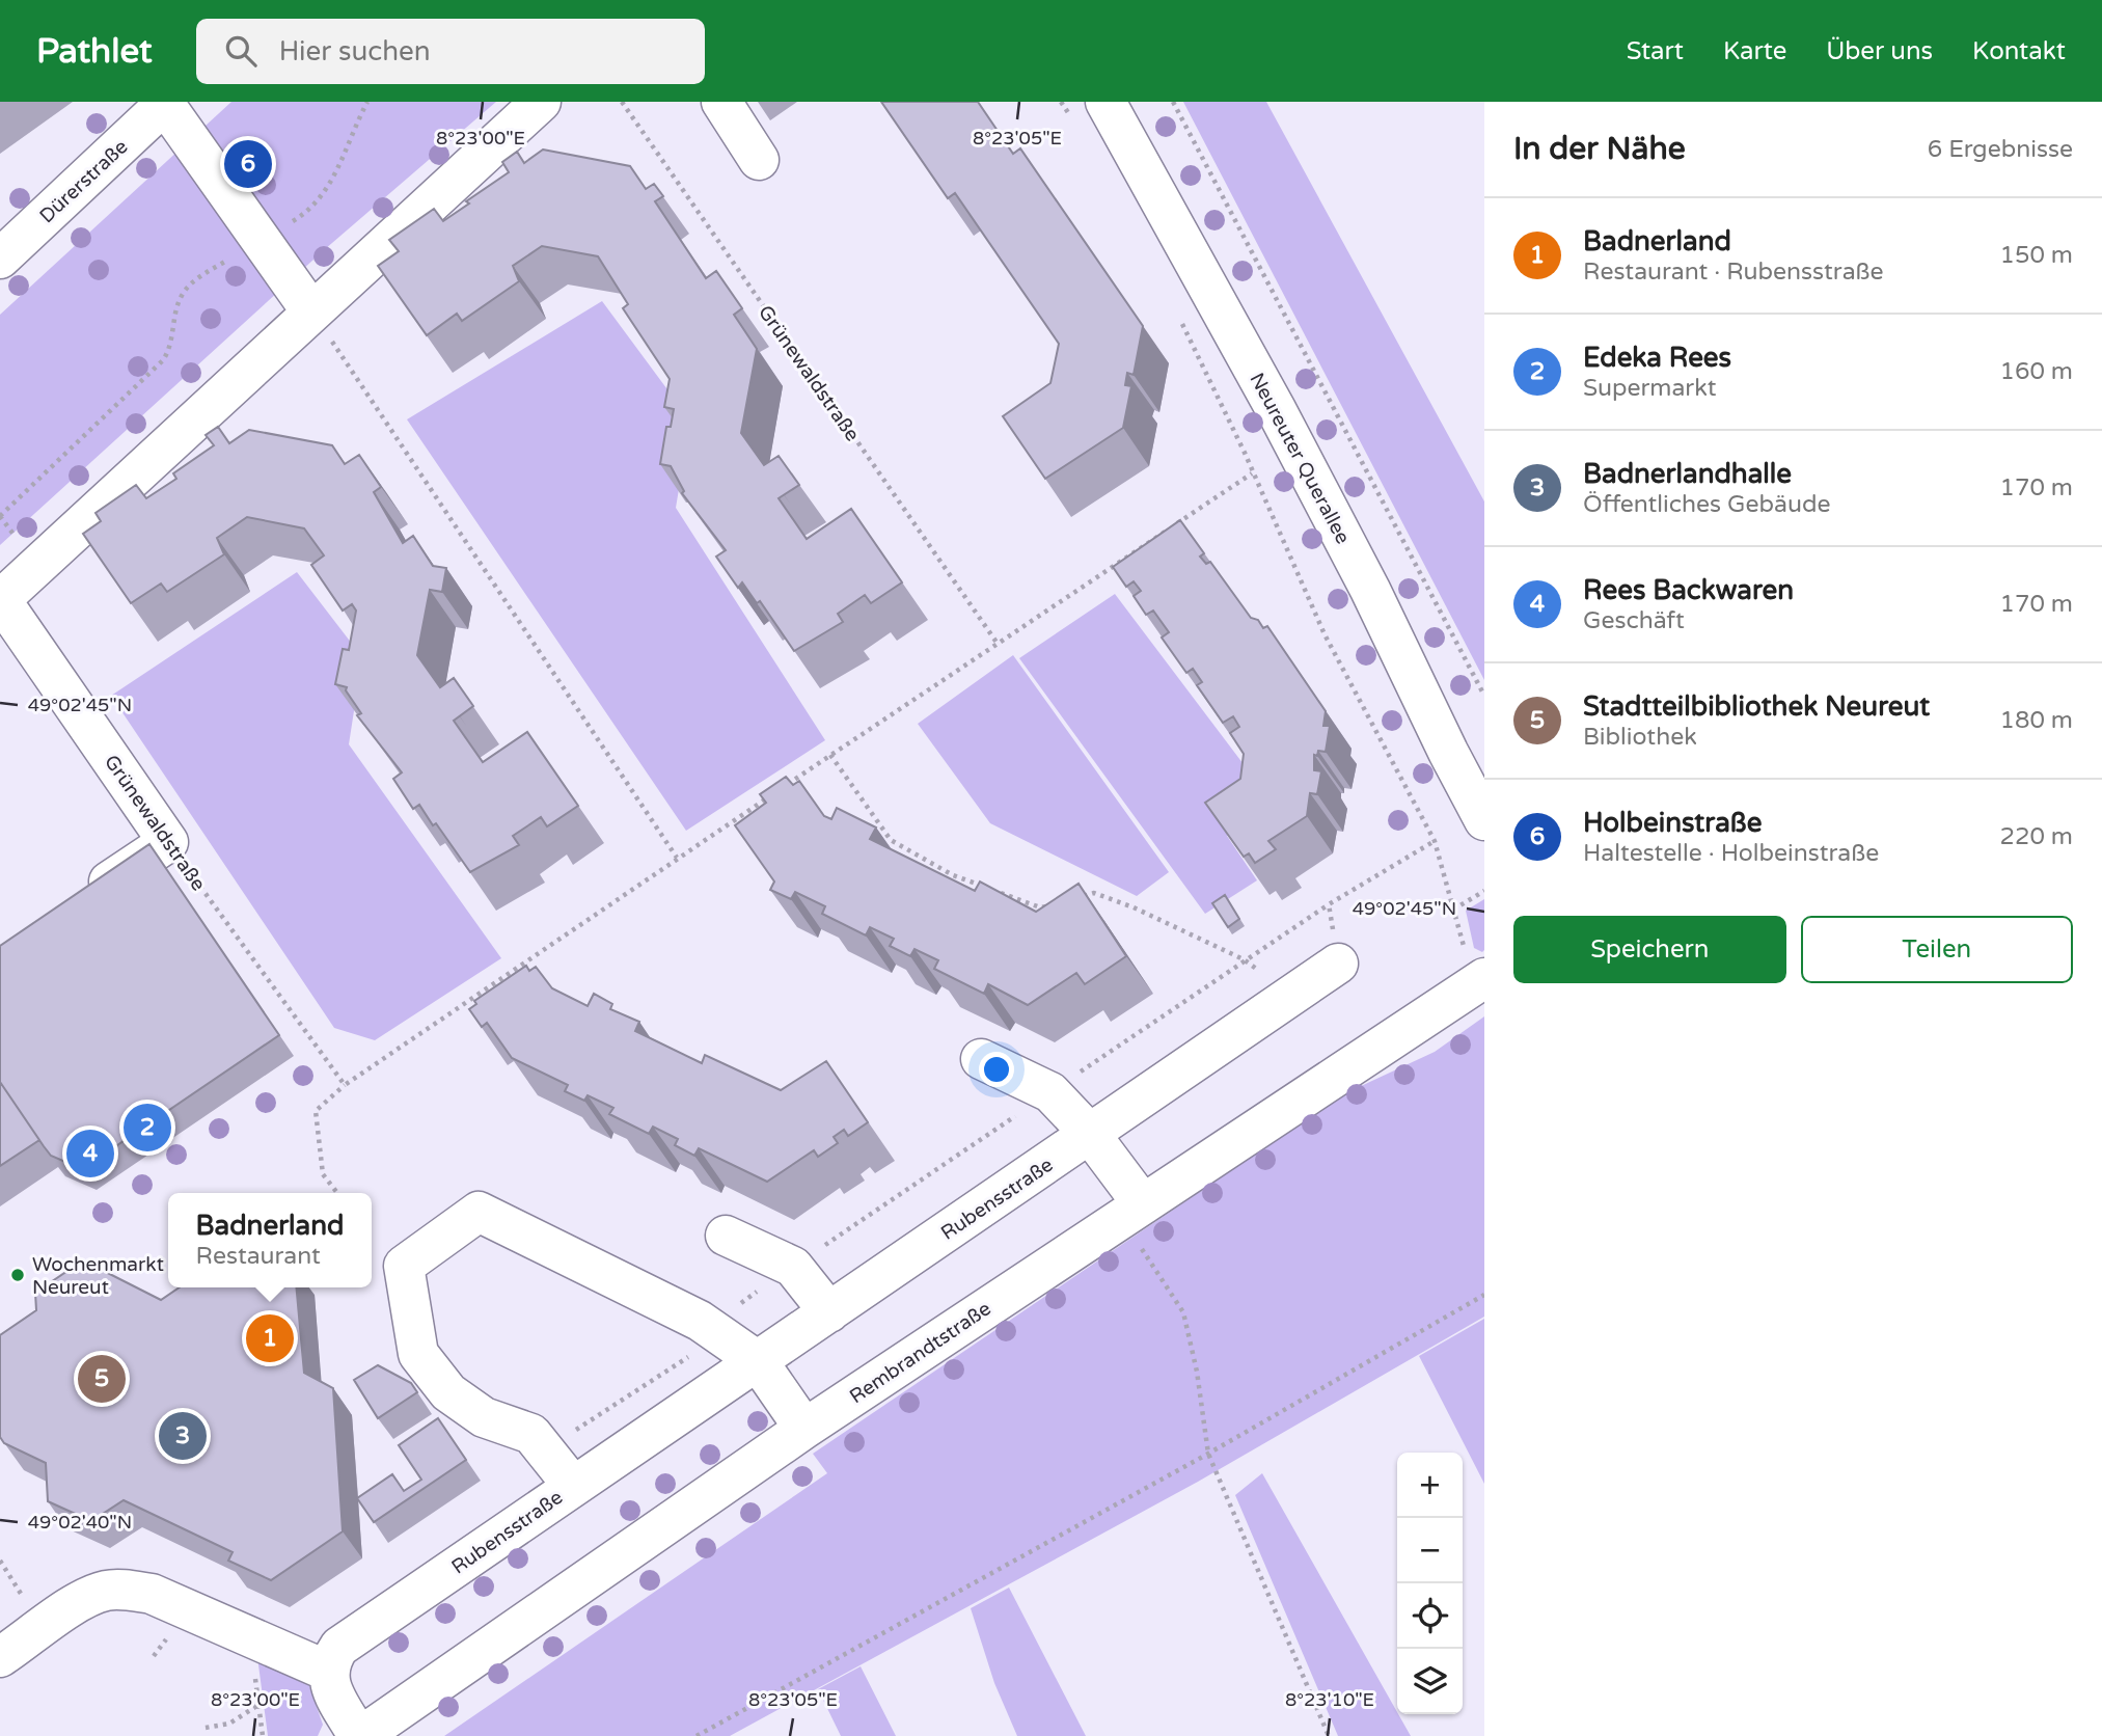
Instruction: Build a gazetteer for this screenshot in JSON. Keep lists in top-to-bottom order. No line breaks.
{"streets":{"street":["Dürerstraße","Grünewaldstraße","Neureuter Querallee","Rubensstraße","Rembrandtstraße"]},"places":["Wochenmarkt Neureut"],"page":{"header":"Pathlet","search":"Hier suchen","nav":["Start","Karte","Über uns","Kontakt"],"heading":["In der Nähe","6 Ergebnisse"],"pins":["6","2","4","1","5","3"],"list":[{"mark":"1","name":"Badnerland","note":"Restaurant · Rubensstraße","value":"150 m"},{"mark":"2","name":"Edeka Rees","note":"Supermarkt","value":"160 m"},{"mark":"3","name":"Badnerlandhalle","note":"Öffentliches Gebäude","value":"170 m"},{"mark":"4","name":"Rees Backwaren","note":"Geschäft","value":"170 m"},{"mark":"5","name":"Stadtteilbibliothek Neureut","note":"Bibliothek","value":"180 m"},{"mark":"6","name":"Holbeinstraße","note":"Haltestelle · Holbeinstraße","value":"220 m"}],"buttons":["Speichern","Teilen"],"popup":["Badnerland","Restaurant"],"map_buttons":["+","−"]},"coordinates":["8°23'00\"E","8°23'05\"E","49°02'45\"N","49°02'40\"N","8°23'10\"E"]}
